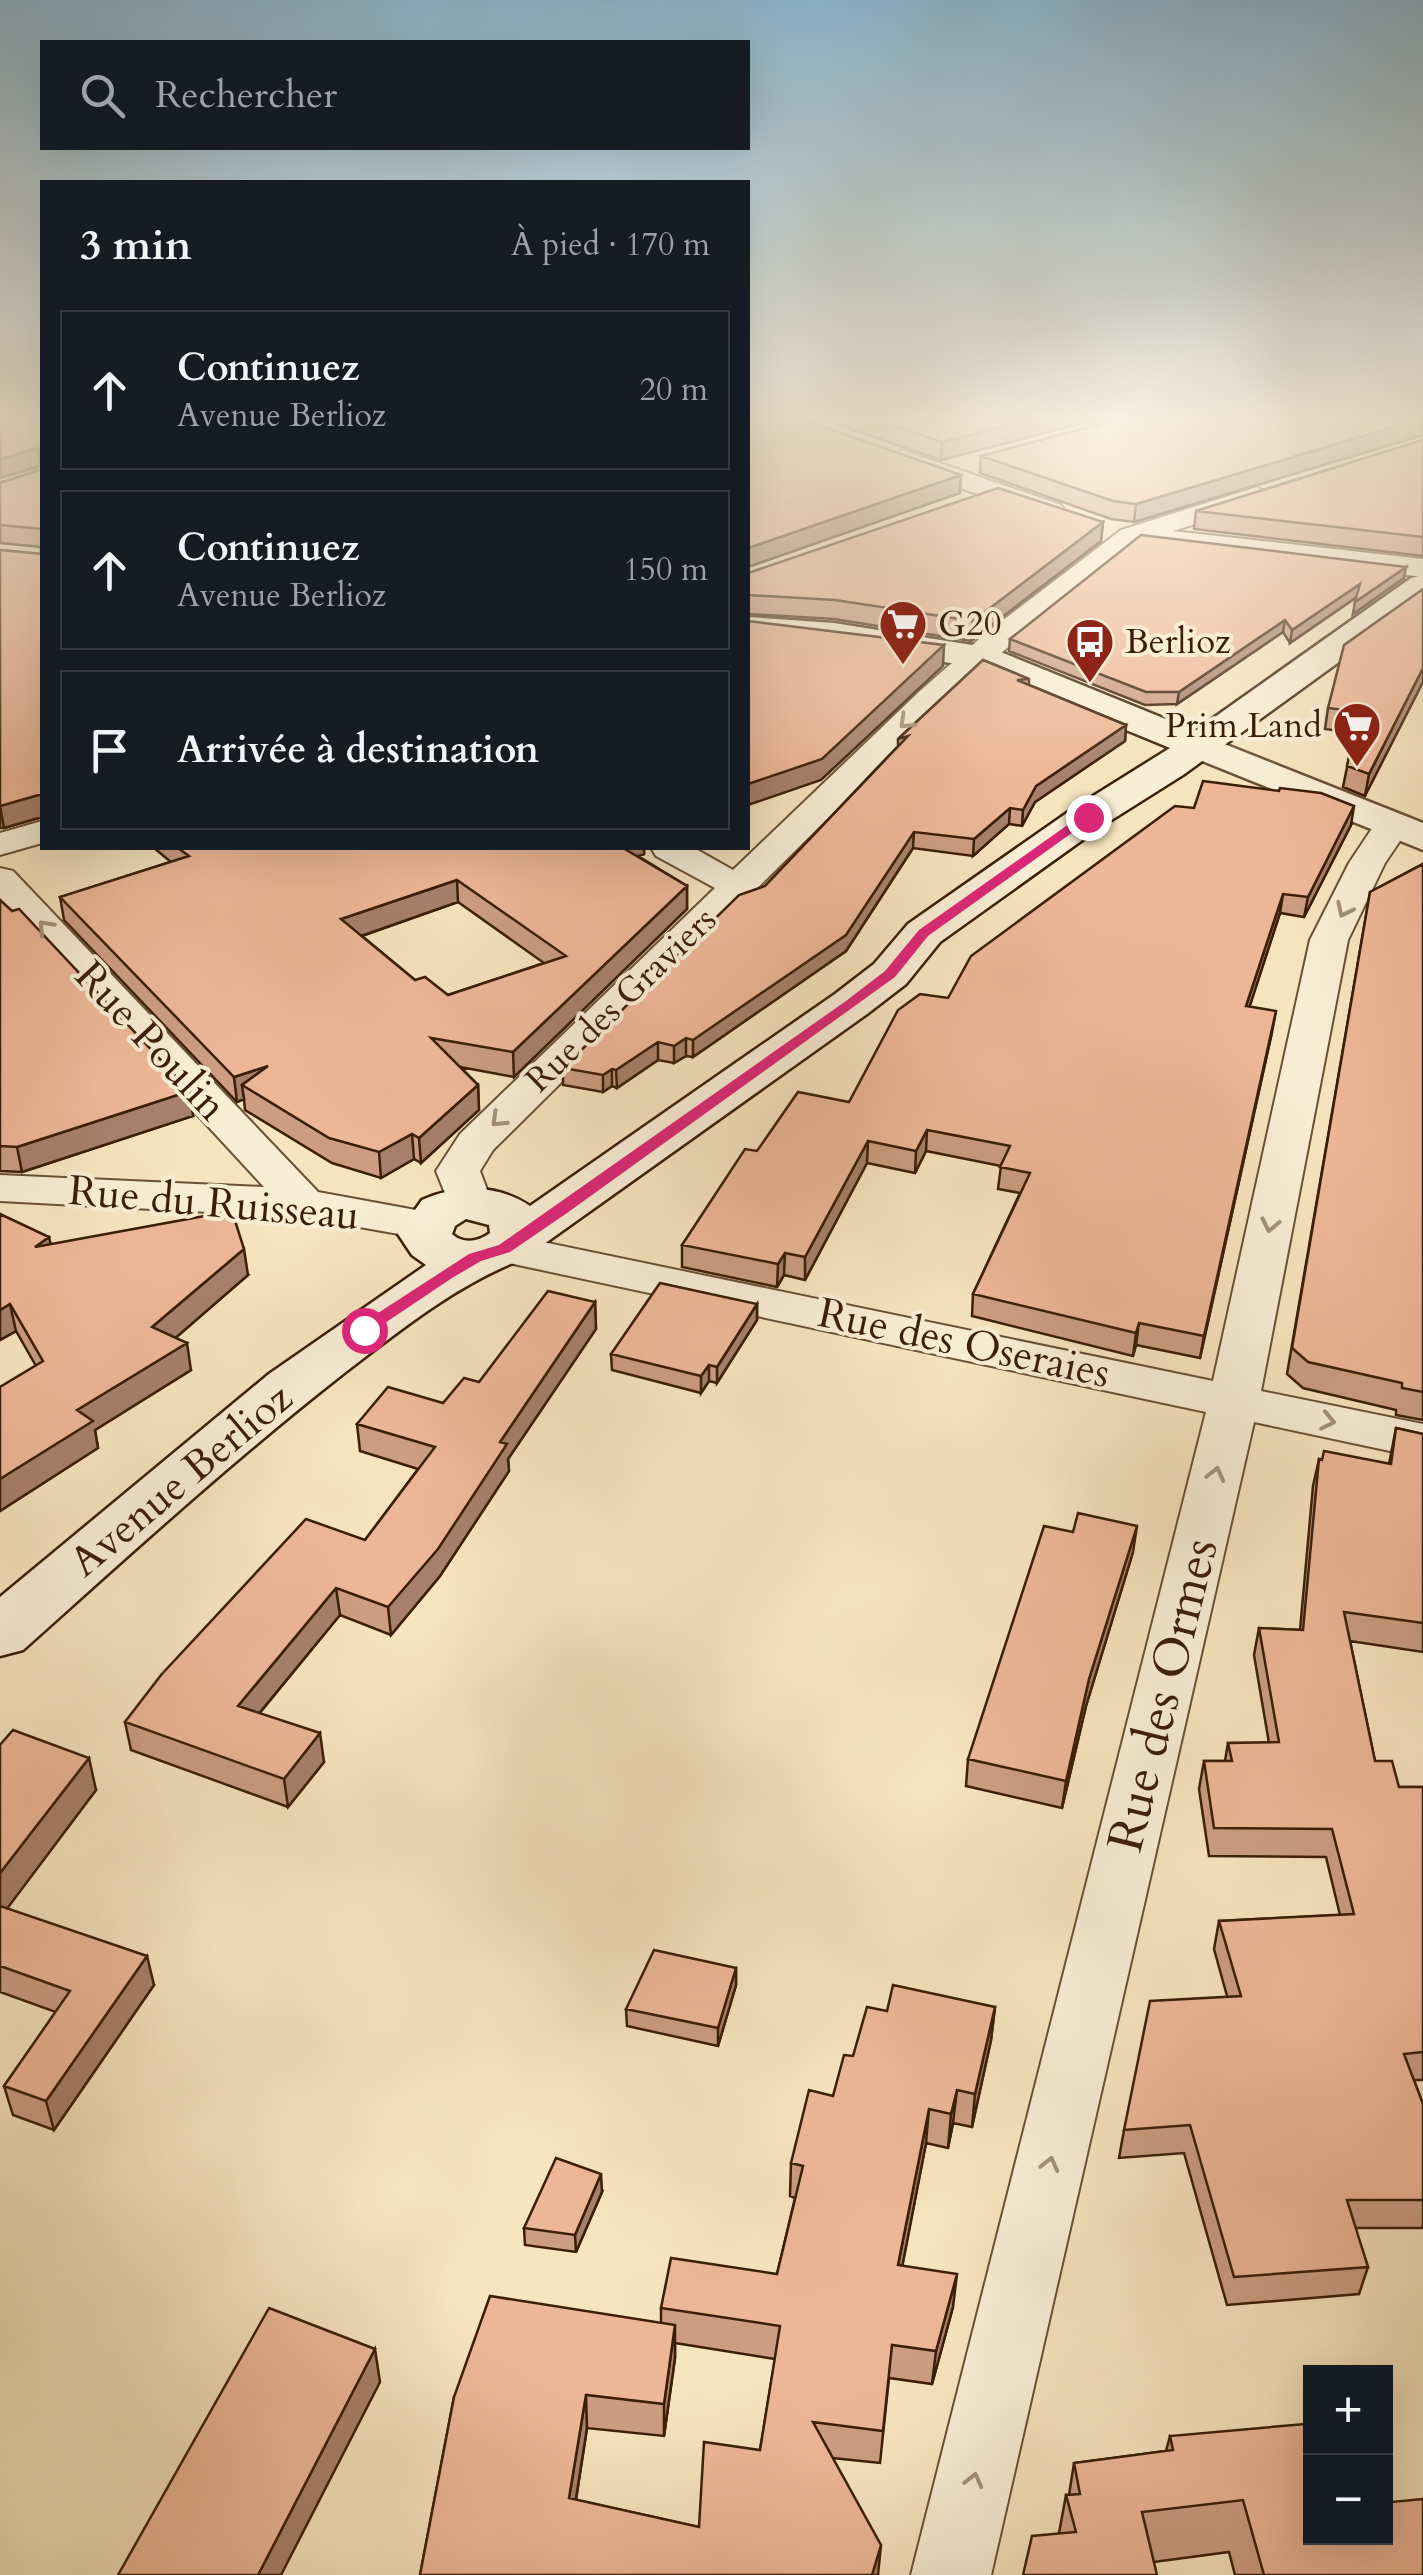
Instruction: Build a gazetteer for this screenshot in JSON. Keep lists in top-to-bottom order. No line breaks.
{"streets":{"main road":["Avenue Berlioz"],"street":["Rue des Graviers","Rue Poulin","Rue du Ruisseau","Rue des Oseraies","Rue des Ormes"]},"crossings":[["Rue des Graviers","Rue du Ruisseau"],["Rue des Graviers","Rue des Oseraies"],["Rue des Graviers","Avenue Berlioz"],["Rue Poulin","Rue du Ruisseau"],["Rue du Ruisseau","Rue des Oseraies"],["Rue du Ruisseau","Avenue Berlioz"],["Rue des Oseraies","Avenue Berlioz"],["Rue des Oseraies","Rue des Ormes"]],"one_way":["Rue des Graviers","Rue Poulin"],"places":{"supermarket":["G20","Prim Land"],"bus stop":["Berlioz"]},"page":{"search":"Rechercher","heading":["3 min","À pied · 170 m"],"list":[["Continuez","Avenue Berlioz","20 m"],["Continuez","Avenue Berlioz","150 m"],"Arrivée à destination"],"map_buttons":["+","−"]}}
